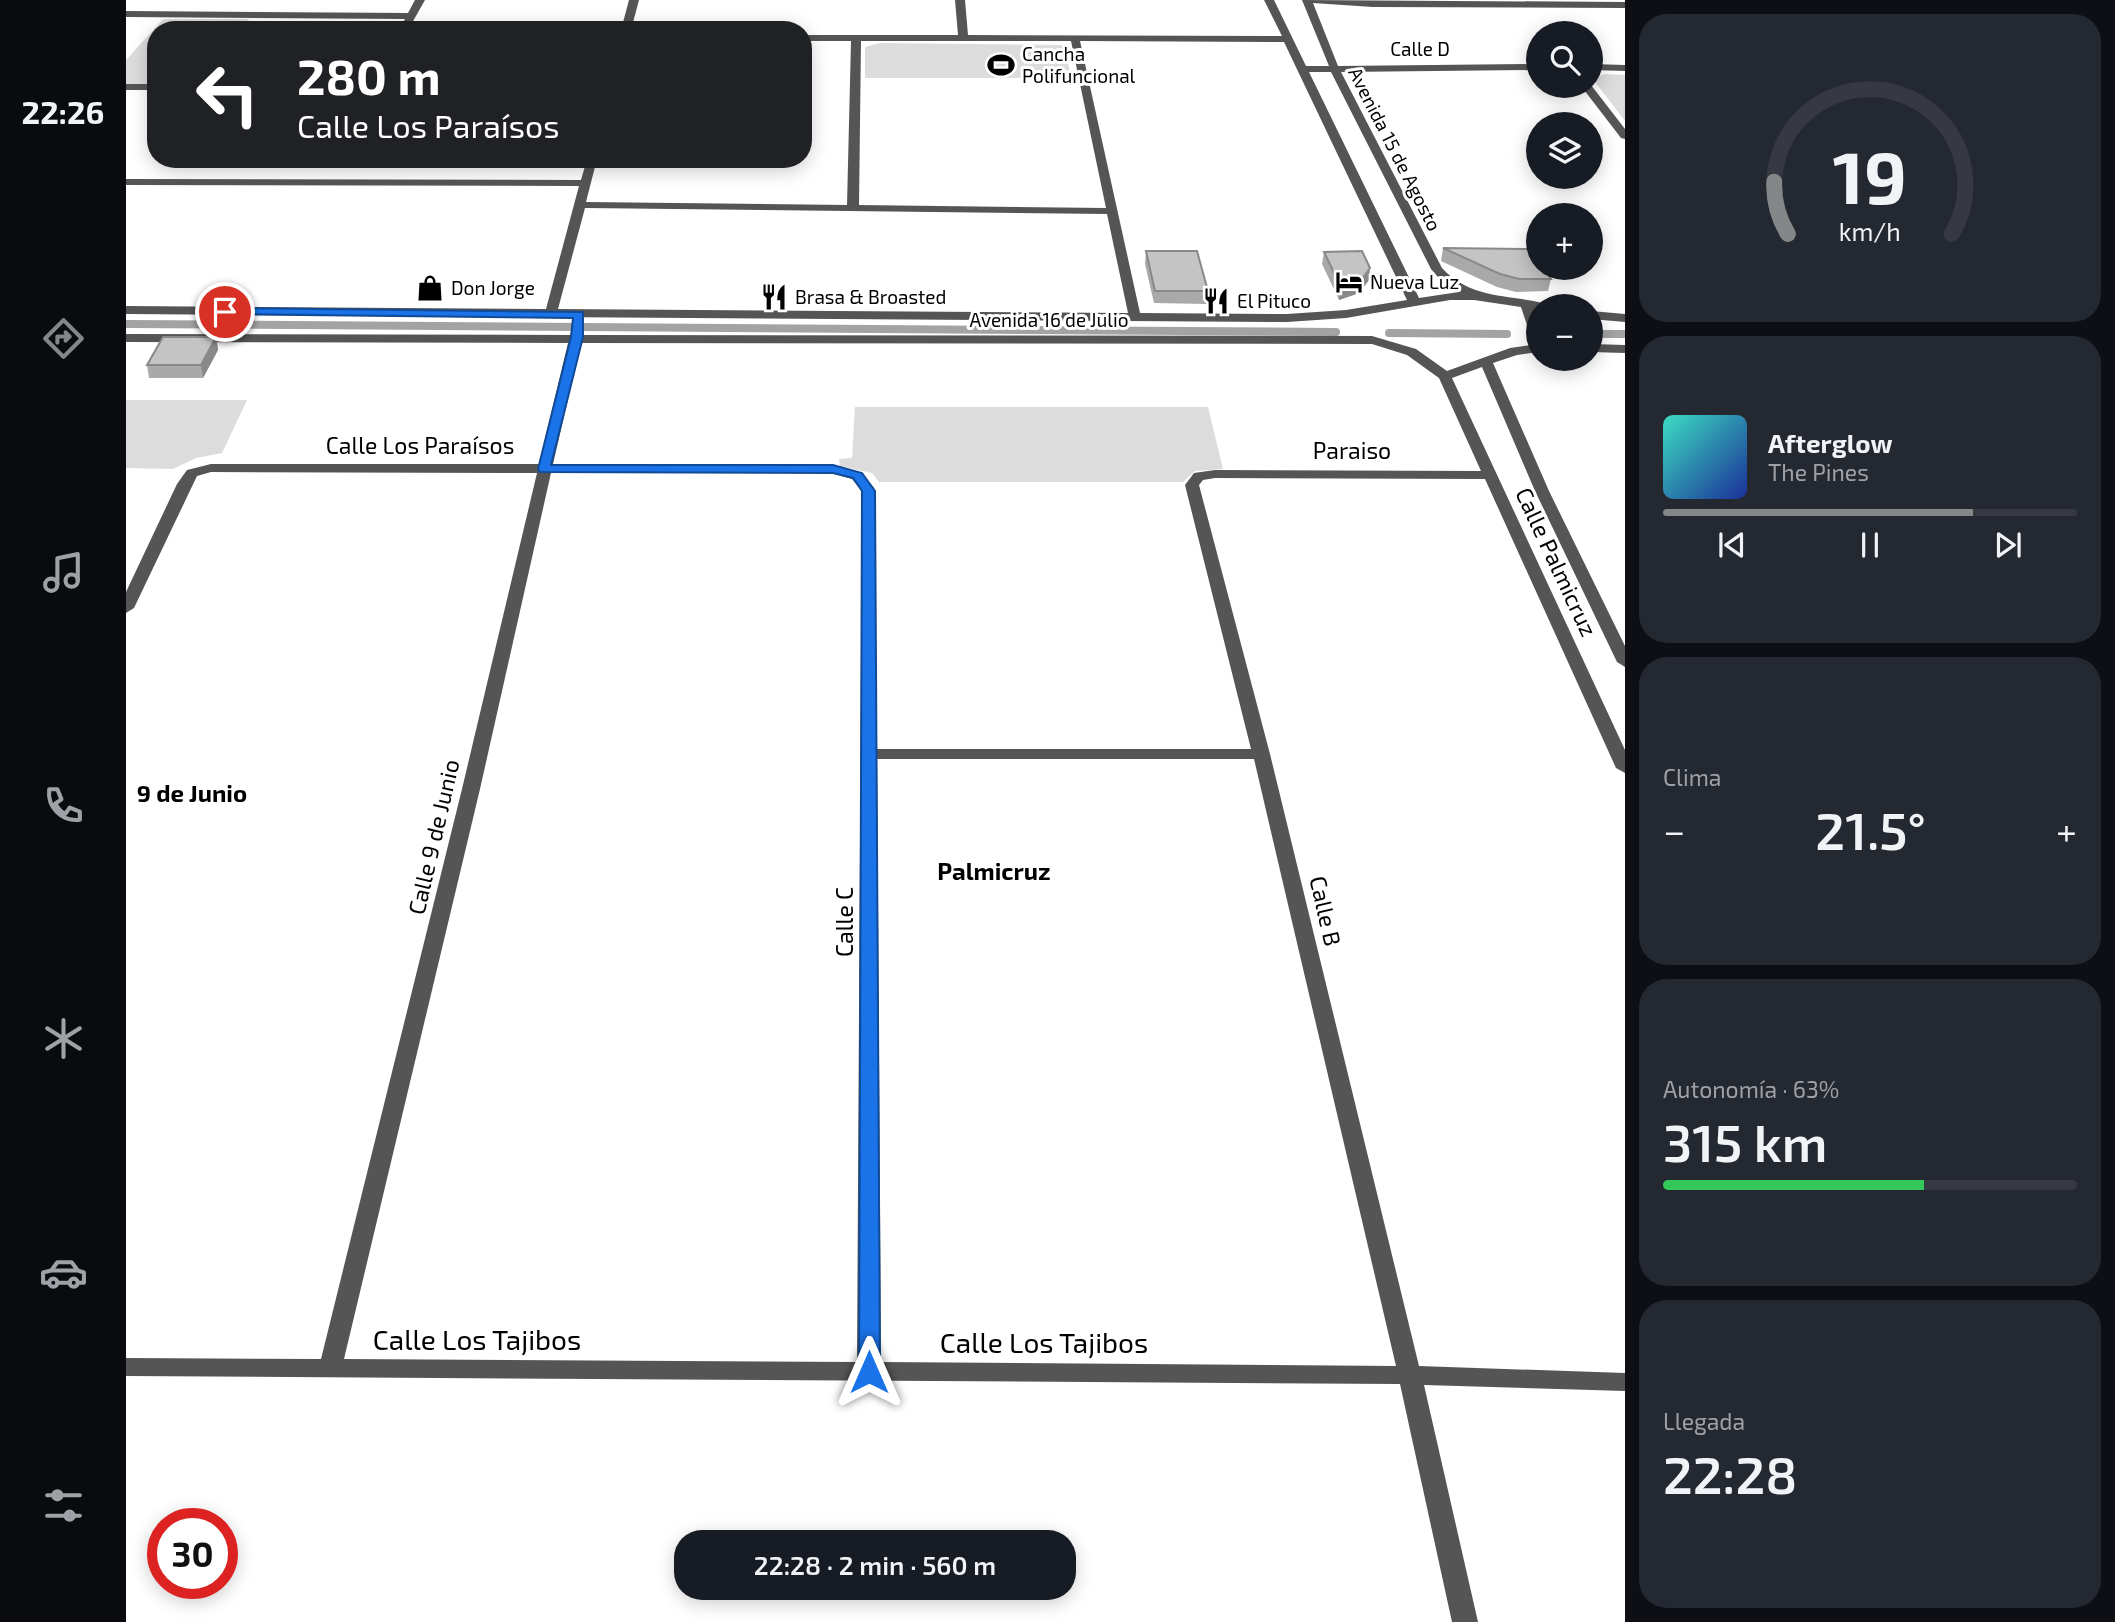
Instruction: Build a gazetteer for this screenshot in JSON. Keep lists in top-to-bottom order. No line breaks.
{"streets":{"street":["Calle D","Avenida 15 de Agosto","Avenida 16 de Julio","Calle Los Paraísos","Paraiso","Calle Palmicruz","Calle 9 de Junio","Calle B","Calle C","Calle Los Tajibos"]},"crossings":[["Calle D","Avenida 15 de Agosto"],["Avenida 15 de Agosto","Avenida 16 de Julio"],["Avenida 16 de Julio","Calle Palmicruz"],["Avenida 16 de Julio","Calle 9 de Junio"],["Calle Los Paraísos","Calle 9 de Junio"],["Calle Los Paraísos","Calle C"],["Paraiso","Calle Palmicruz"],["Paraiso","Calle B"],["Calle 9 de Junio","Calle Los Tajibos"],["Calle B","Calle Los Tajibos"],["Calle C","Calle Los Tajibos"]],"districts":["9 de Junio","Palmicruz"],"places":{"sports":["Cancha Polifuncional"],"hotel":["Nueva Luz"],"shop":["Don Jorge"],"restaurant":["Brasa & Broasted","El Pituco"]},"page":{"tabs":"22:26","map_buttons":["+","−"],"turn":["280 m","Calle Los Paraísos"],"song":["Afterglow","The Pines"],"tile":["Clima",["Autonomía · 63%","315 km"],["Llegada","22:28"]],"heat":["−","21.5°","+"],"limit":"30","trip":"22:28 · 2 min · 560 m","gauge":["19","km/h"]}}
